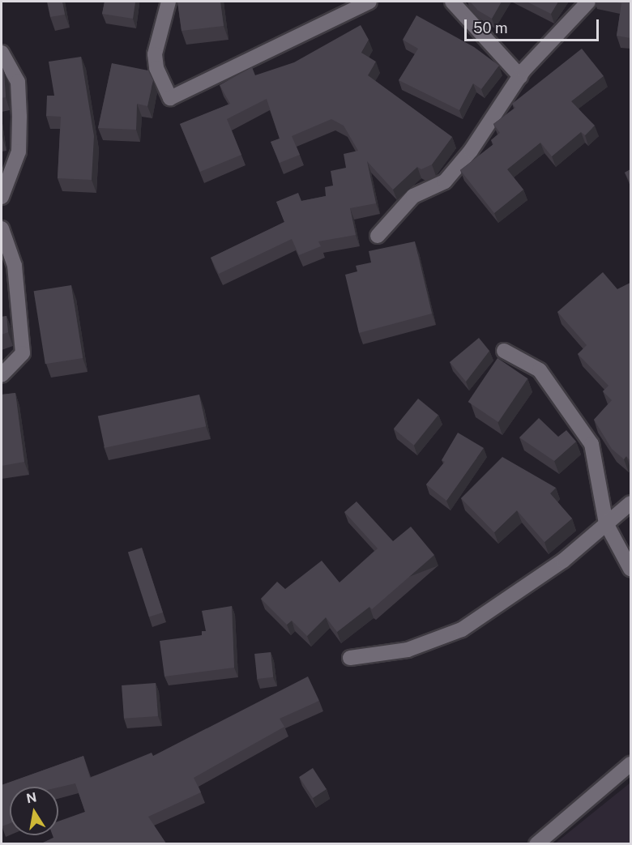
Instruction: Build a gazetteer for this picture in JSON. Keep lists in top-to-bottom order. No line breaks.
{"scale_bar":"50 m","north":"top"}
